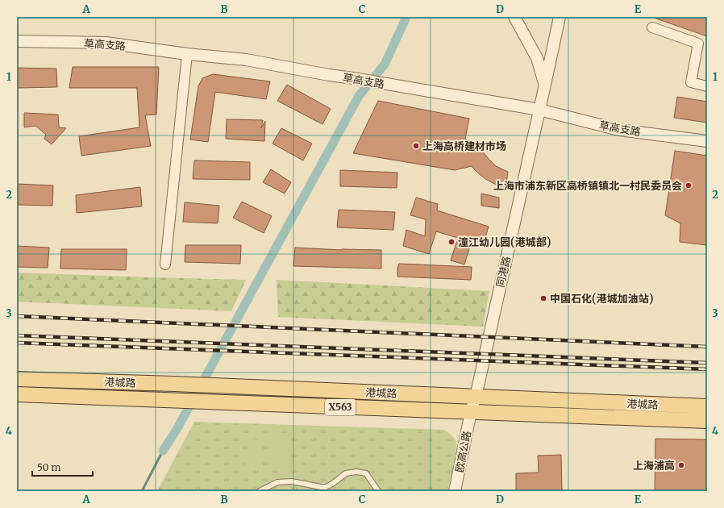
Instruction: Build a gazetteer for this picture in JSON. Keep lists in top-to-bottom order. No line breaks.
{"streets":{"main road":["港城路","X563"],"street":["草高支路","同港路","欧高公路"]},"crossings":[["草高支路","同港路"],["同港路","港城路"],["同港路","欧高公路"],["港城路","欧高公路"]],"places":["上海高桥建材市场","上海市浦东新区高桥镇镇北一村民委员会","潼江幼儿园(港城部)","中国石化(港城加油站)","上海浦高"],"scale_bar":"50 m","grid":{"columns":["A","B","C","D","E"],"rows":["1","2","3","4"]}}
